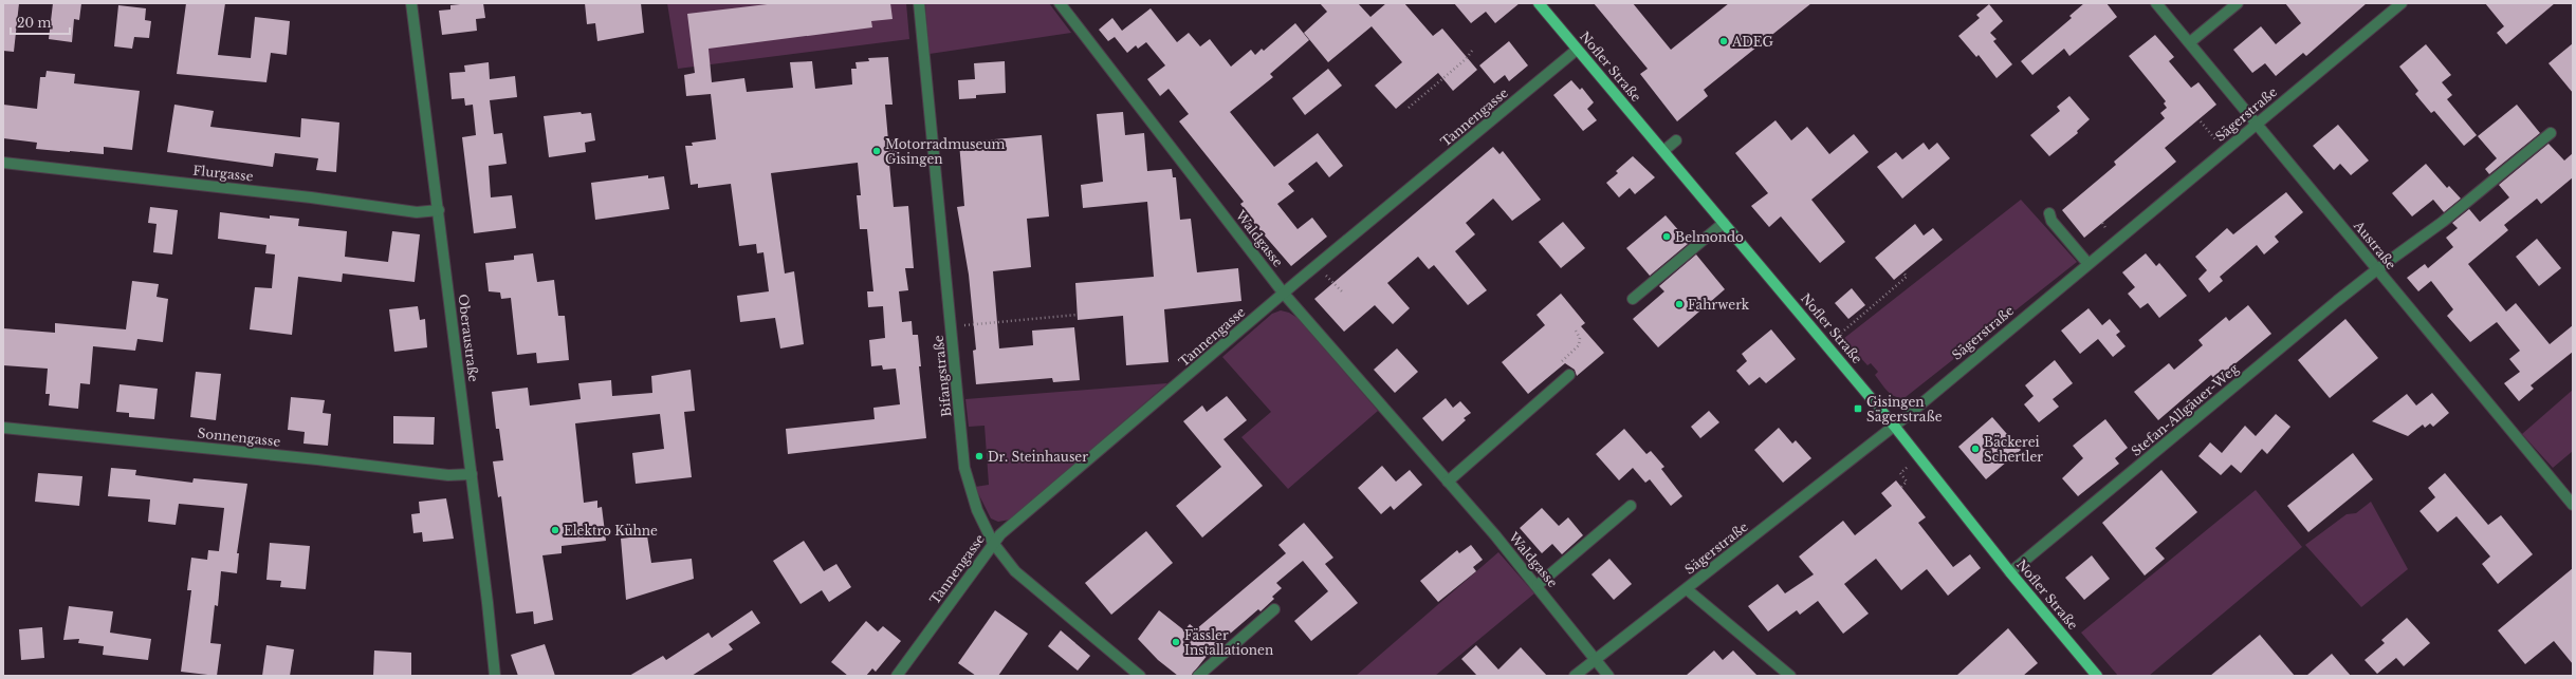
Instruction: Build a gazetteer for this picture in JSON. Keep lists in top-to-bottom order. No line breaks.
{"streets":{"main road":["Nofler Straße"],"street":["Sägerstraße","Tannengasse","Flurgasse","Waldgasse","Austraße","Oberaustraße","Bifangstraße","Stefan-Allgäuer-Weg","Sonnengasse"]},"crossings":[["Nofler Straße","Sägerstraße"],["Nofler Straße","Tannengasse"],["Nofler Straße","Stefan-Allgäuer-Weg"],["Sägerstraße","Waldgasse"],["Sägerstraße","Austraße"],["Tannengasse","Waldgasse"],["Tannengasse","Bifangstraße"],["Flurgasse","Oberaustraße"],["Austraße","Stefan-Allgäuer-Weg"],["Oberaustraße","Sonnengasse"]],"places":{"other":["ADEG","Motorradmuseum Gisingen","Belmondo","Fahrwerk","Bäckerei Schertler","Dr. Steinhauser","Elektro Kühne","Fässler Installationen"],"transit":["Gisingen Sägerstraße"]},"scale_bar":"20 m"}
